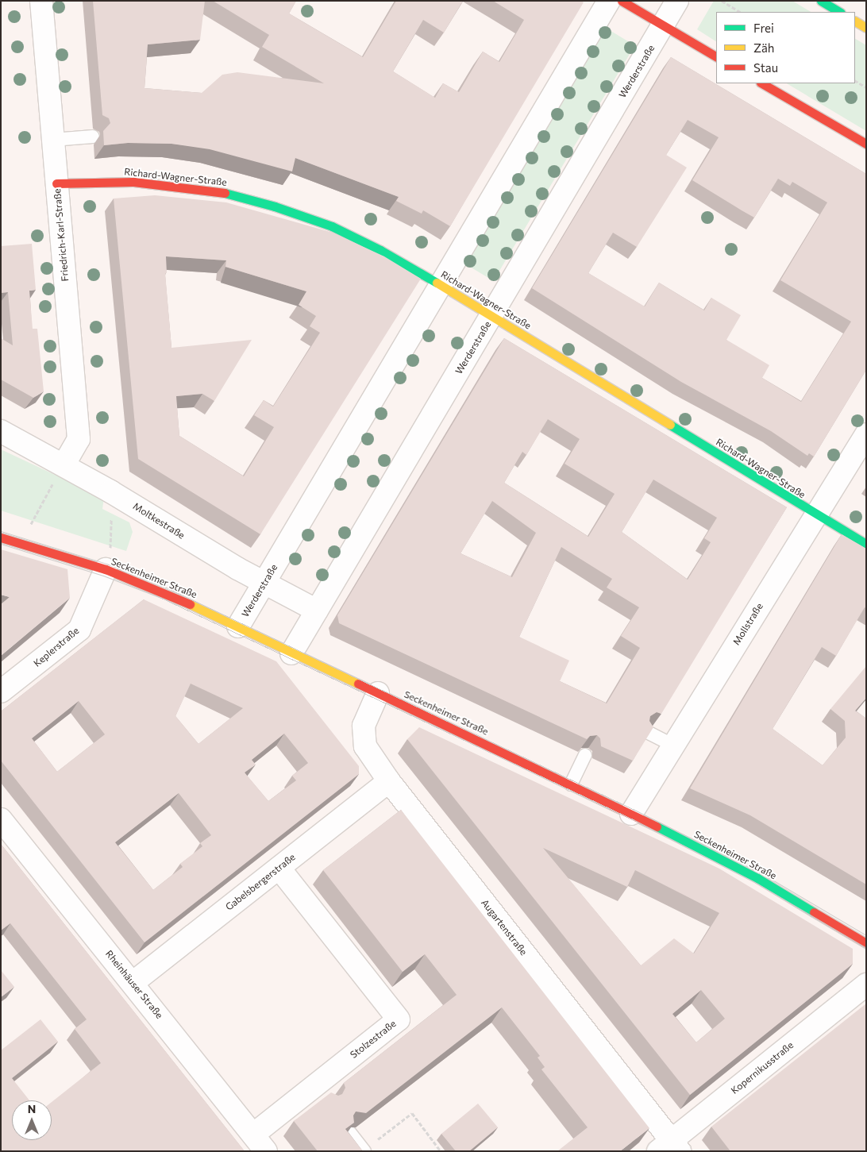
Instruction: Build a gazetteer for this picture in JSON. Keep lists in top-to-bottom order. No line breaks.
{"streets":{"street":["Werderstraße","Richard-Wagner-Straße","Friedrich-Karl-Straße","Moltkestraße","Seckenheimer Straße","Mollstraße","Keplerstraße","Gabelsbergerstraße","Augartenstraße","Rheinhäuser Straße","Stolzestraße","Kopernikusstraße"]},"crossings":[["Werderstraße","Richard-Wagner-Straße"],["Werderstraße","Moltkestraße"],["Werderstraße","Seckenheimer Straße"],["Richard-Wagner-Straße","Friedrich-Karl-Straße"],["Richard-Wagner-Straße","Mollstraße"],["Friedrich-Karl-Straße","Moltkestraße"],["Seckenheimer Straße","Mollstraße"],["Seckenheimer Straße","Keplerstraße"],["Seckenheimer Straße","Augartenstraße"],["Gabelsbergerstraße","Augartenstraße"],["Gabelsbergerstraße","Rheinhäuser Straße"],["Gabelsbergerstraße","Stolzestraße"],["Augartenstraße","Kopernikusstraße"],["Rheinhäuser Straße","Stolzestraße"]],"legend":["Frei","Zäh","Stau"],"north":"top"}
